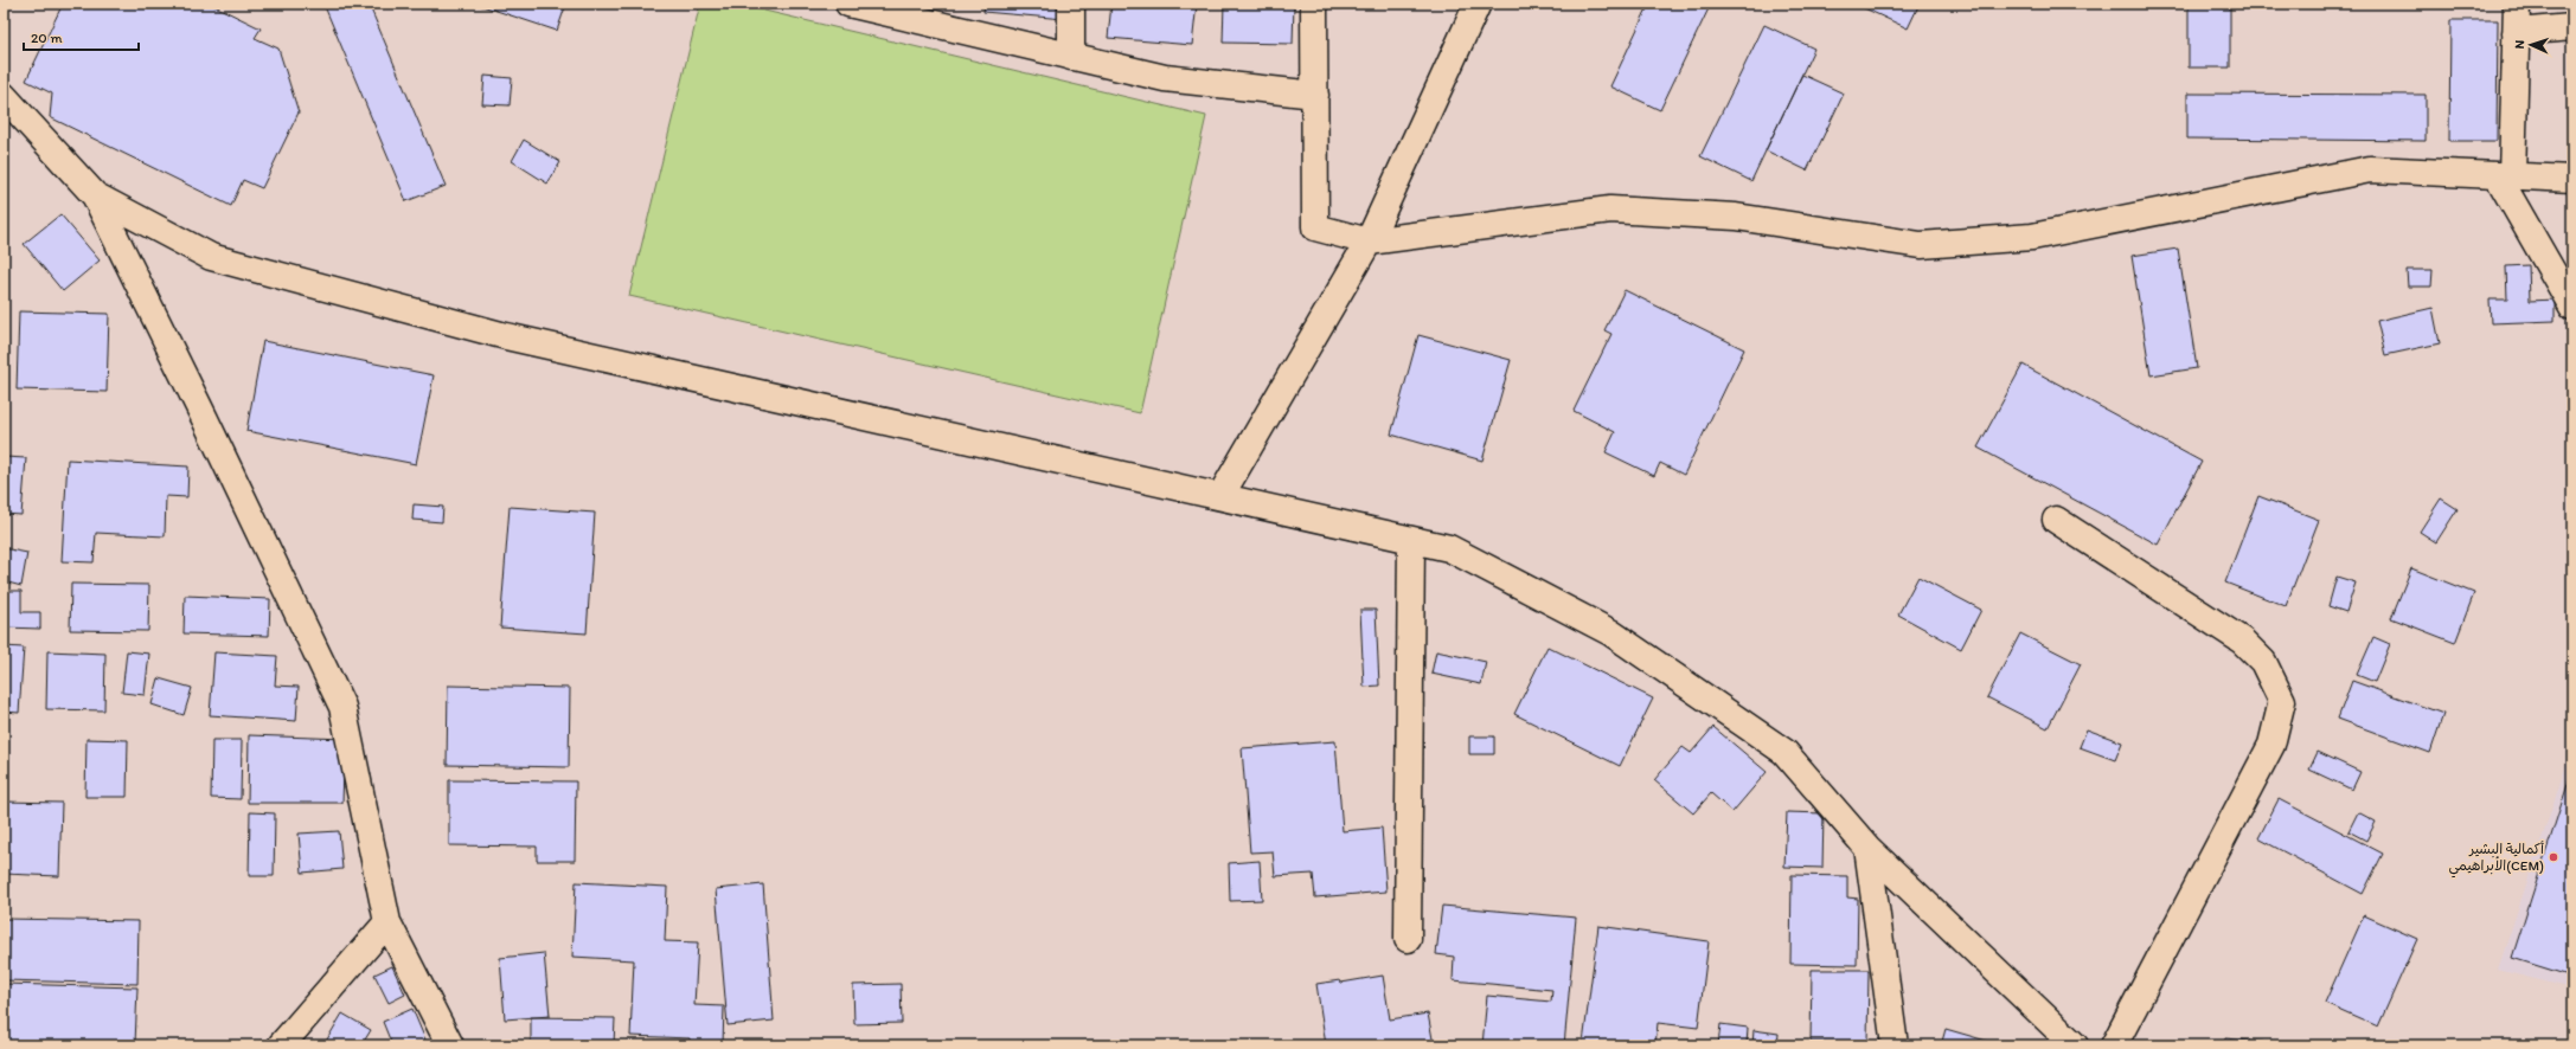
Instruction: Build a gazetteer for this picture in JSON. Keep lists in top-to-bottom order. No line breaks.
{"places":["أكمالية البشير الأبراهيمي(CEM)"],"scale_bar":"20 m","north":"left"}
